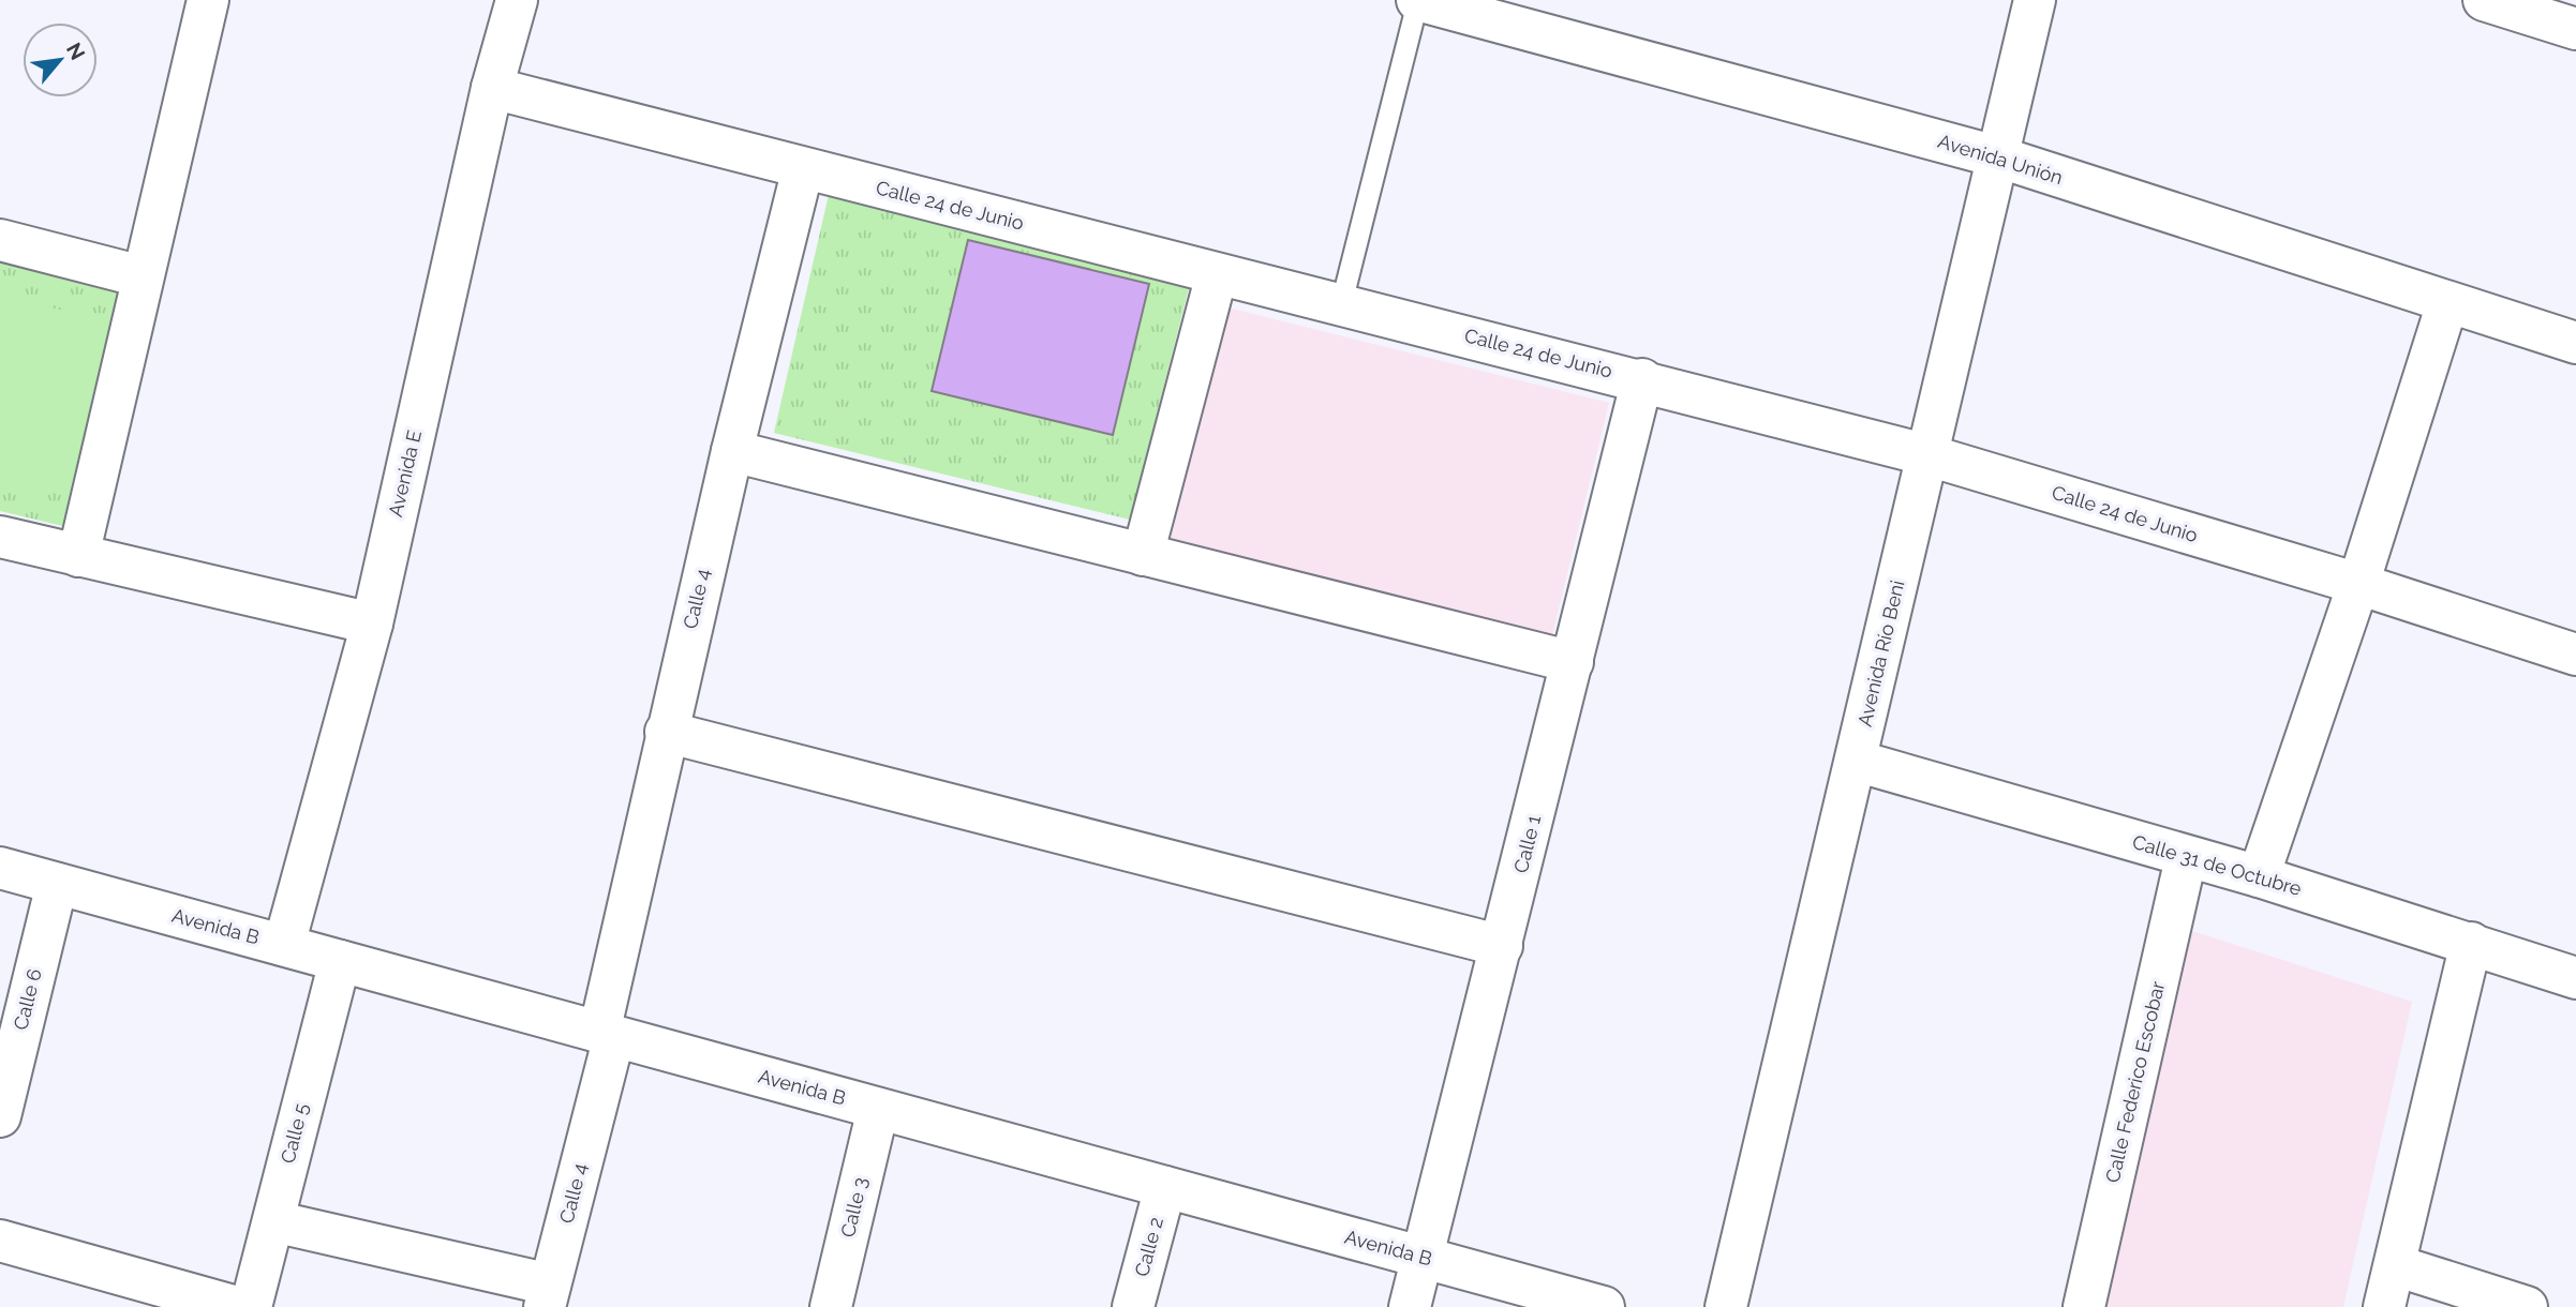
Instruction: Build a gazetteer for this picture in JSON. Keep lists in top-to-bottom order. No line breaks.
{"streets":{"street":["Avenida Unión","Calle 24 de Junio","Avenida E","Calle 4","Avenida Río Beni","Calle 1","Calle 31 de Octubre","Avenida B","Calle 6","Calle Federico Escobar","Calle 5","Calle 3","Calle 2"]},"crossings":[["Avenida Unión","Avenida Río Beni"],["Calle 24 de Junio","Avenida E"],["Calle 24 de Junio","Calle 4"],["Calle 24 de Junio","Avenida Río Beni"],["Calle 24 de Junio","Calle 1"],["Avenida E","Avenida B"],["Calle 4","Avenida B"],["Avenida Río Beni","Calle 31 de Octubre"],["Calle 1","Avenida B"],["Calle 31 de Octubre","Calle Federico Escobar"],["Avenida B","Calle 6"],["Avenida B","Calle 5"],["Avenida B","Calle 3"],["Avenida B","Calle 2"]],"north":"top right"}
